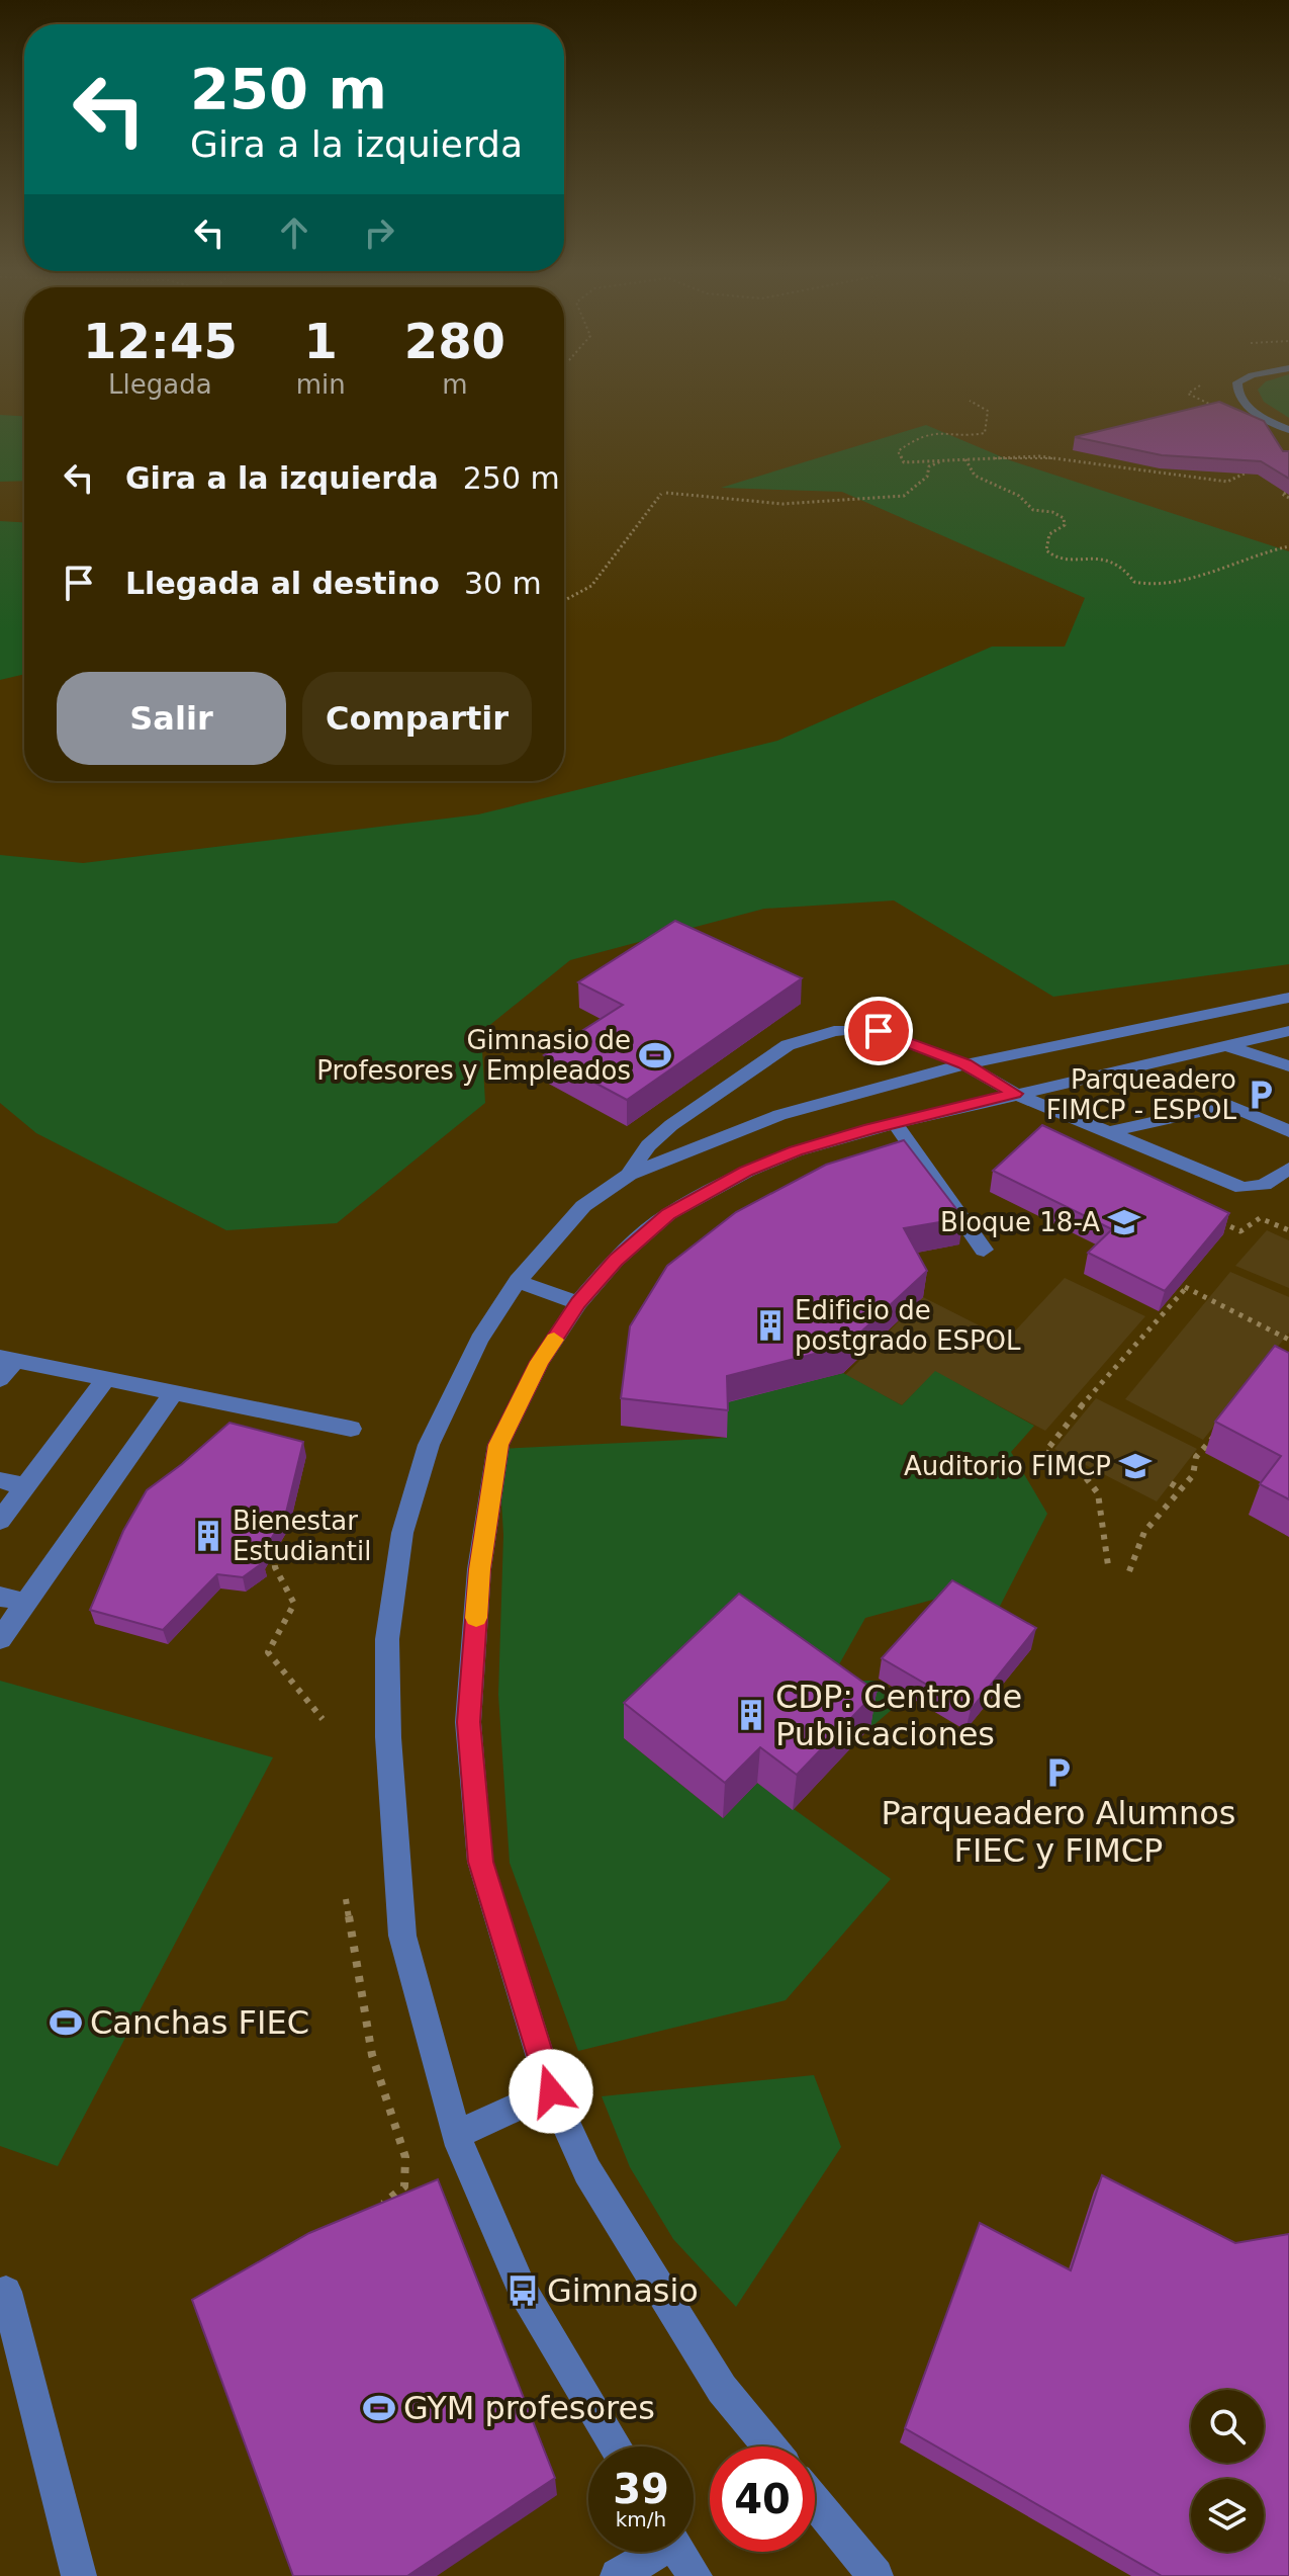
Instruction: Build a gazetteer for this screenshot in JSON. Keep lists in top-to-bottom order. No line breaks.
{"places":{"sports":["Gimnasio de Profesores y Empleados","Canchas FIEC","GYM profesores"],"parking":["Parqueadero FIMCP - ESPOL","Parqueadero Alumnos FIEC y FIMCP"],"school or university":["Bloque 18-A","Auditorio FIMCP"],"building":["Edificio de postgrado ESPOL","Bienestar Estudiantil","CDP: Centro de Publicaciones"],"bus stop":["Gimnasio"]},"page":{"turn":["250 m","Gira a la izquierda"],"eta":["12:45","Llegada","1","min","280","m"],"list":[{"name":"Gira a la izquierda","value":"250 m"},{"name":"Llegada al destino","value":"30 m"}],"buttons":["Salir","Compartir"],"speed":"39 km/h","limit":"40"}}
